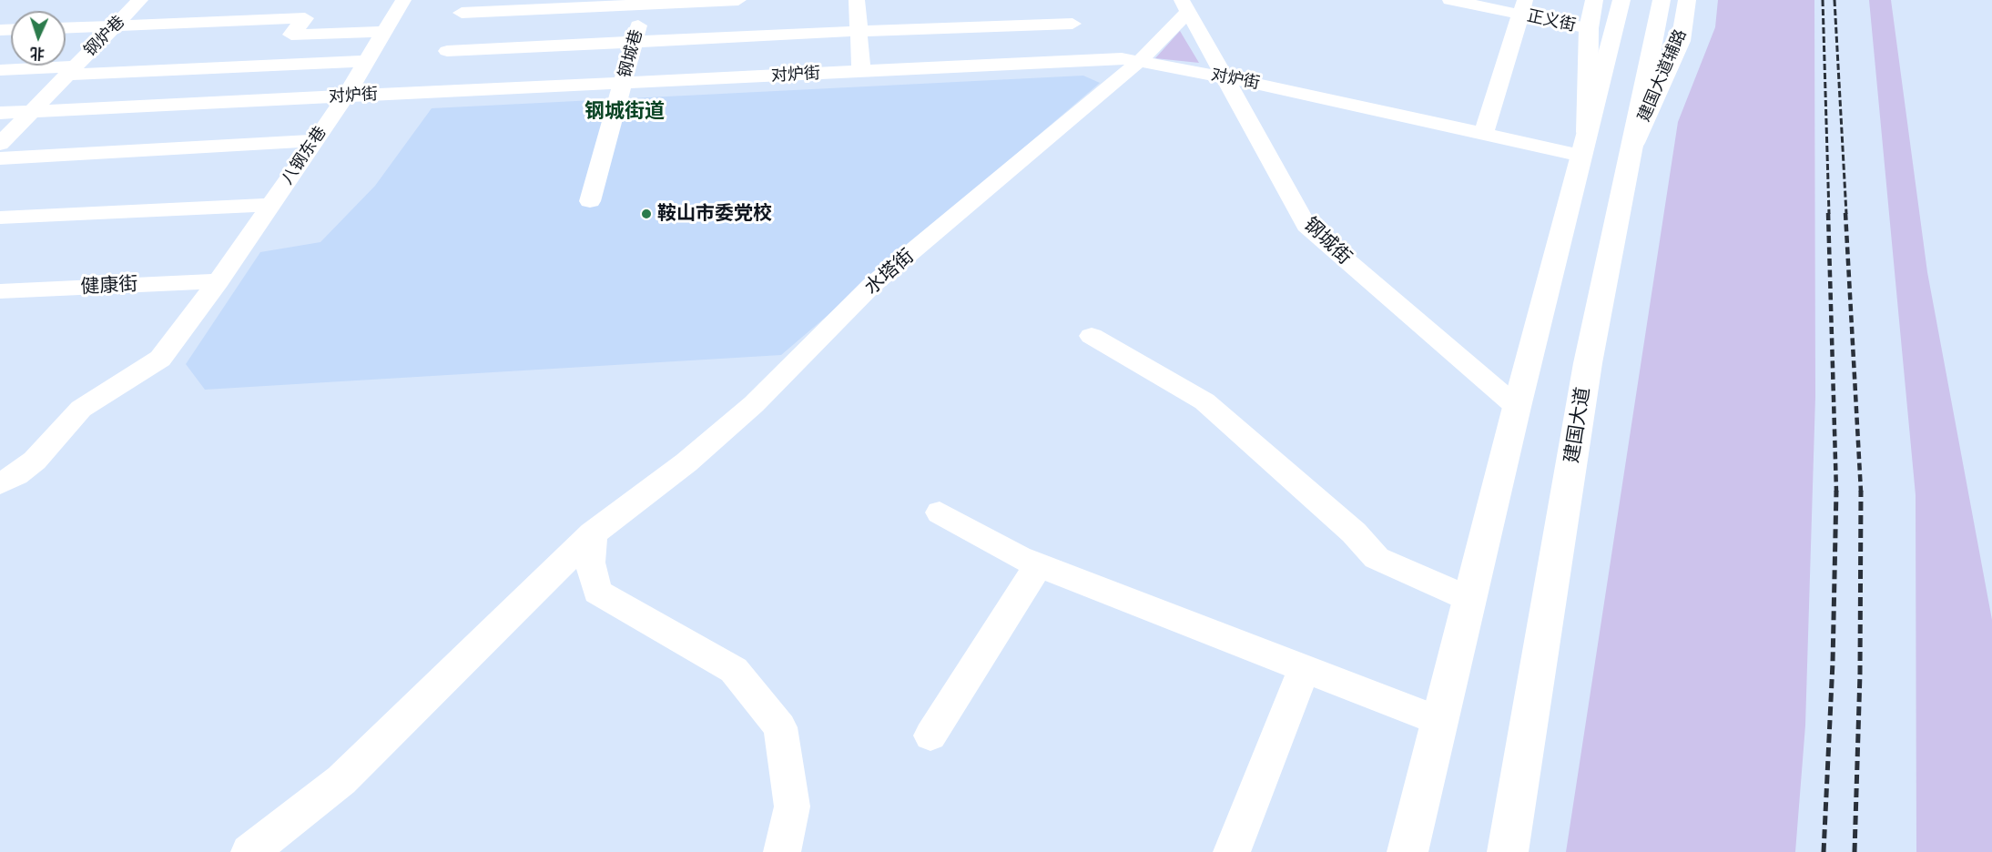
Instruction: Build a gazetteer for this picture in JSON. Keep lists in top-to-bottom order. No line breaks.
{"streets":{"main road":["建国大道辅路","建国大道"],"street":["正义街","钢炉巷","钢城巷","对炉街","八钢东巷","钢城街","水塔街","健康街"]},"crossings":[["钢炉巷","对炉街"],["钢城巷","对炉街"],["对炉街","八钢东巷"],["对炉街","钢城街"],["对炉街","水塔街"],["建国大道辅路","建国大道"],["八钢东巷","健康街"],["钢城街","水塔街"]],"districts":["钢城街道"],"places":["鞍山市委党校"],"north":"bottom"}
